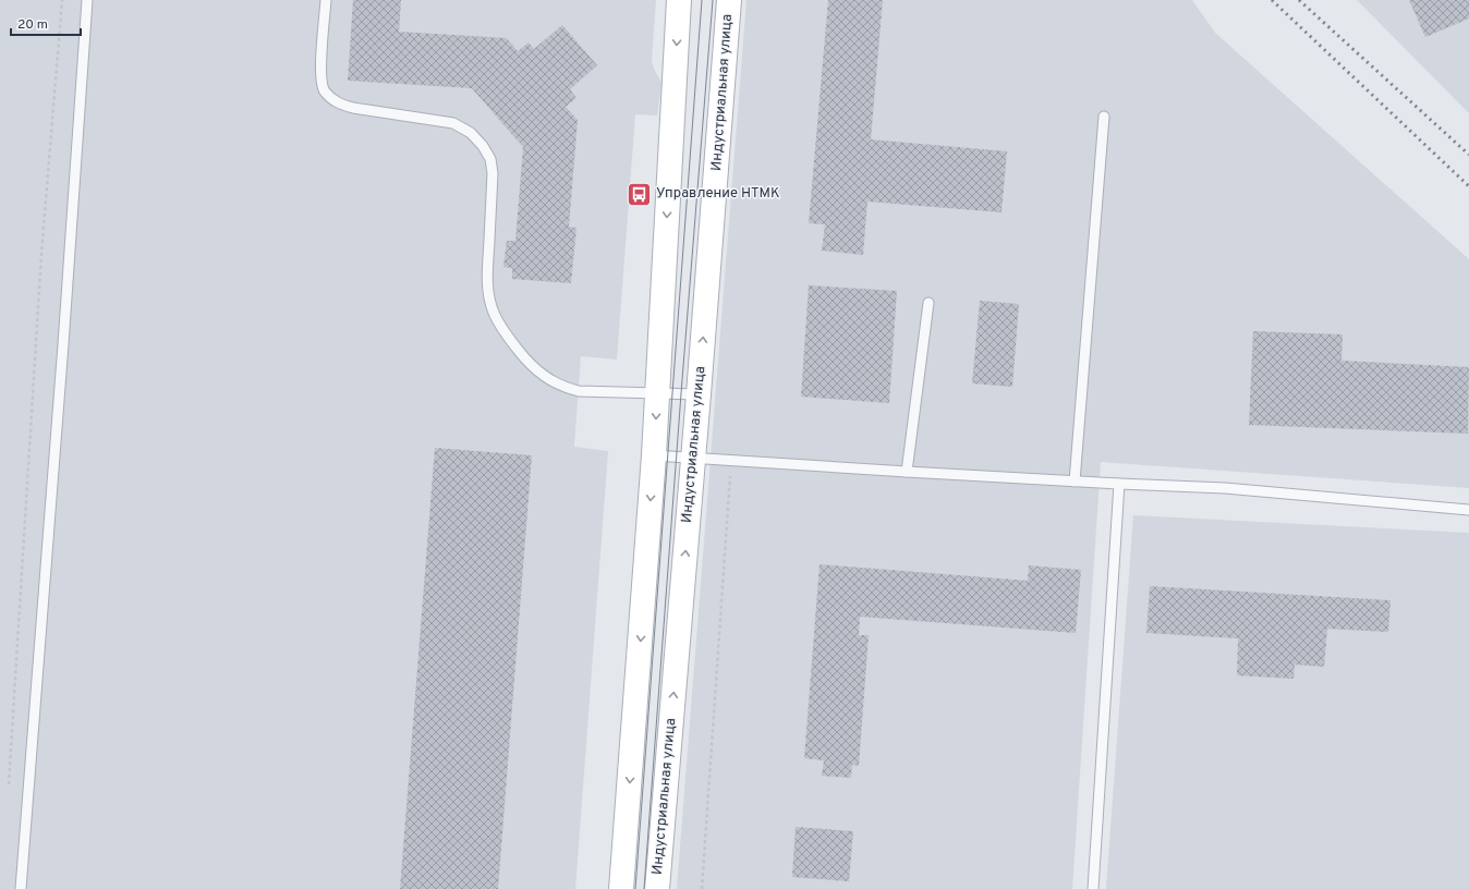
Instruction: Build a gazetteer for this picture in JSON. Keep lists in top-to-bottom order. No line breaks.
{"streets":{"main road":["Индустриальная улица"]},"places":{"bus stop":["Управление НТМК"]},"scale_bar":"20 m"}
